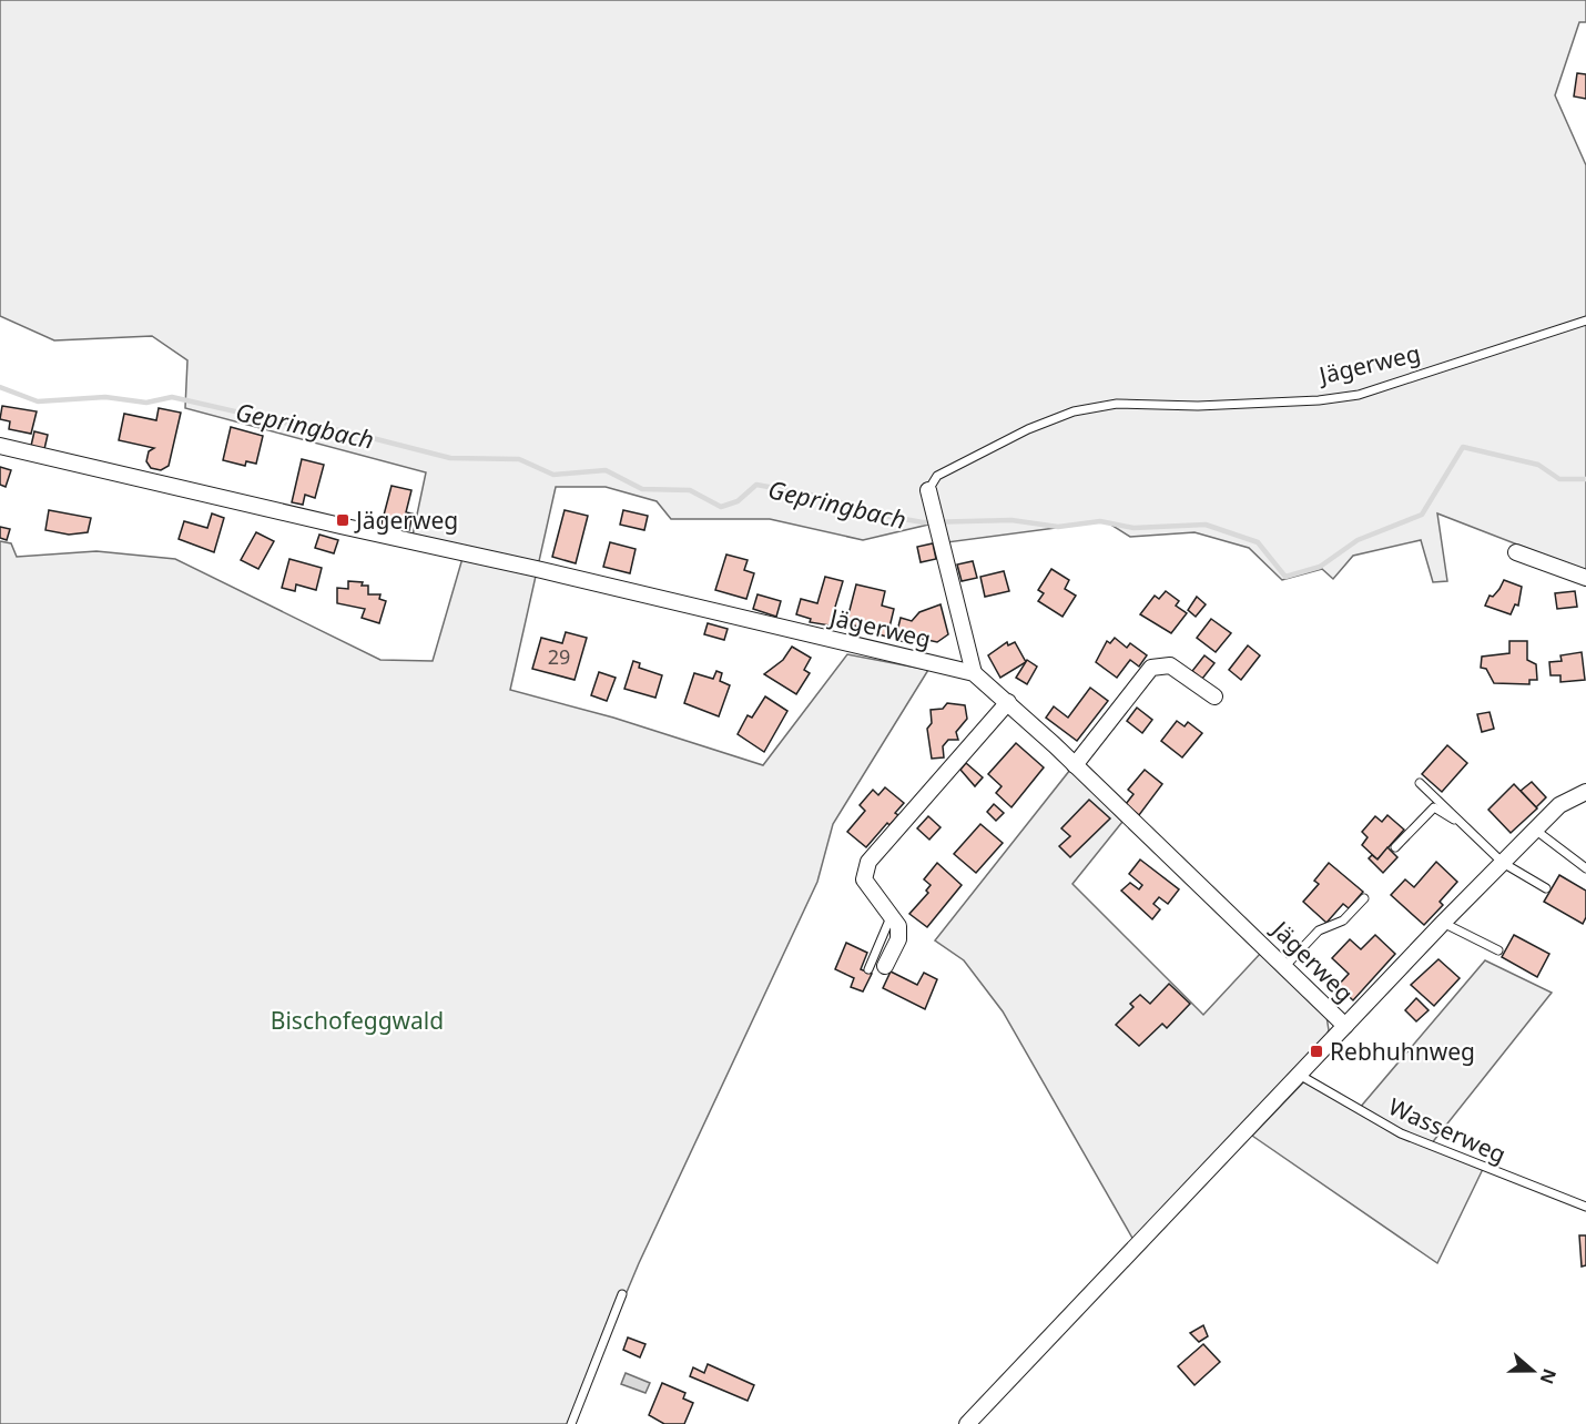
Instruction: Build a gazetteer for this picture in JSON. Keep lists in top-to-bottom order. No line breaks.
{"streets":{"street":["Jägerweg"],"lane":["Wasserweg"]},"water":["Gepringbach"],"parks":["Bischofeggwald"],"places":{"transit":["Jägerweg","Rebhuhnweg"]},"house_numbers":["29"],"north":"right"}
